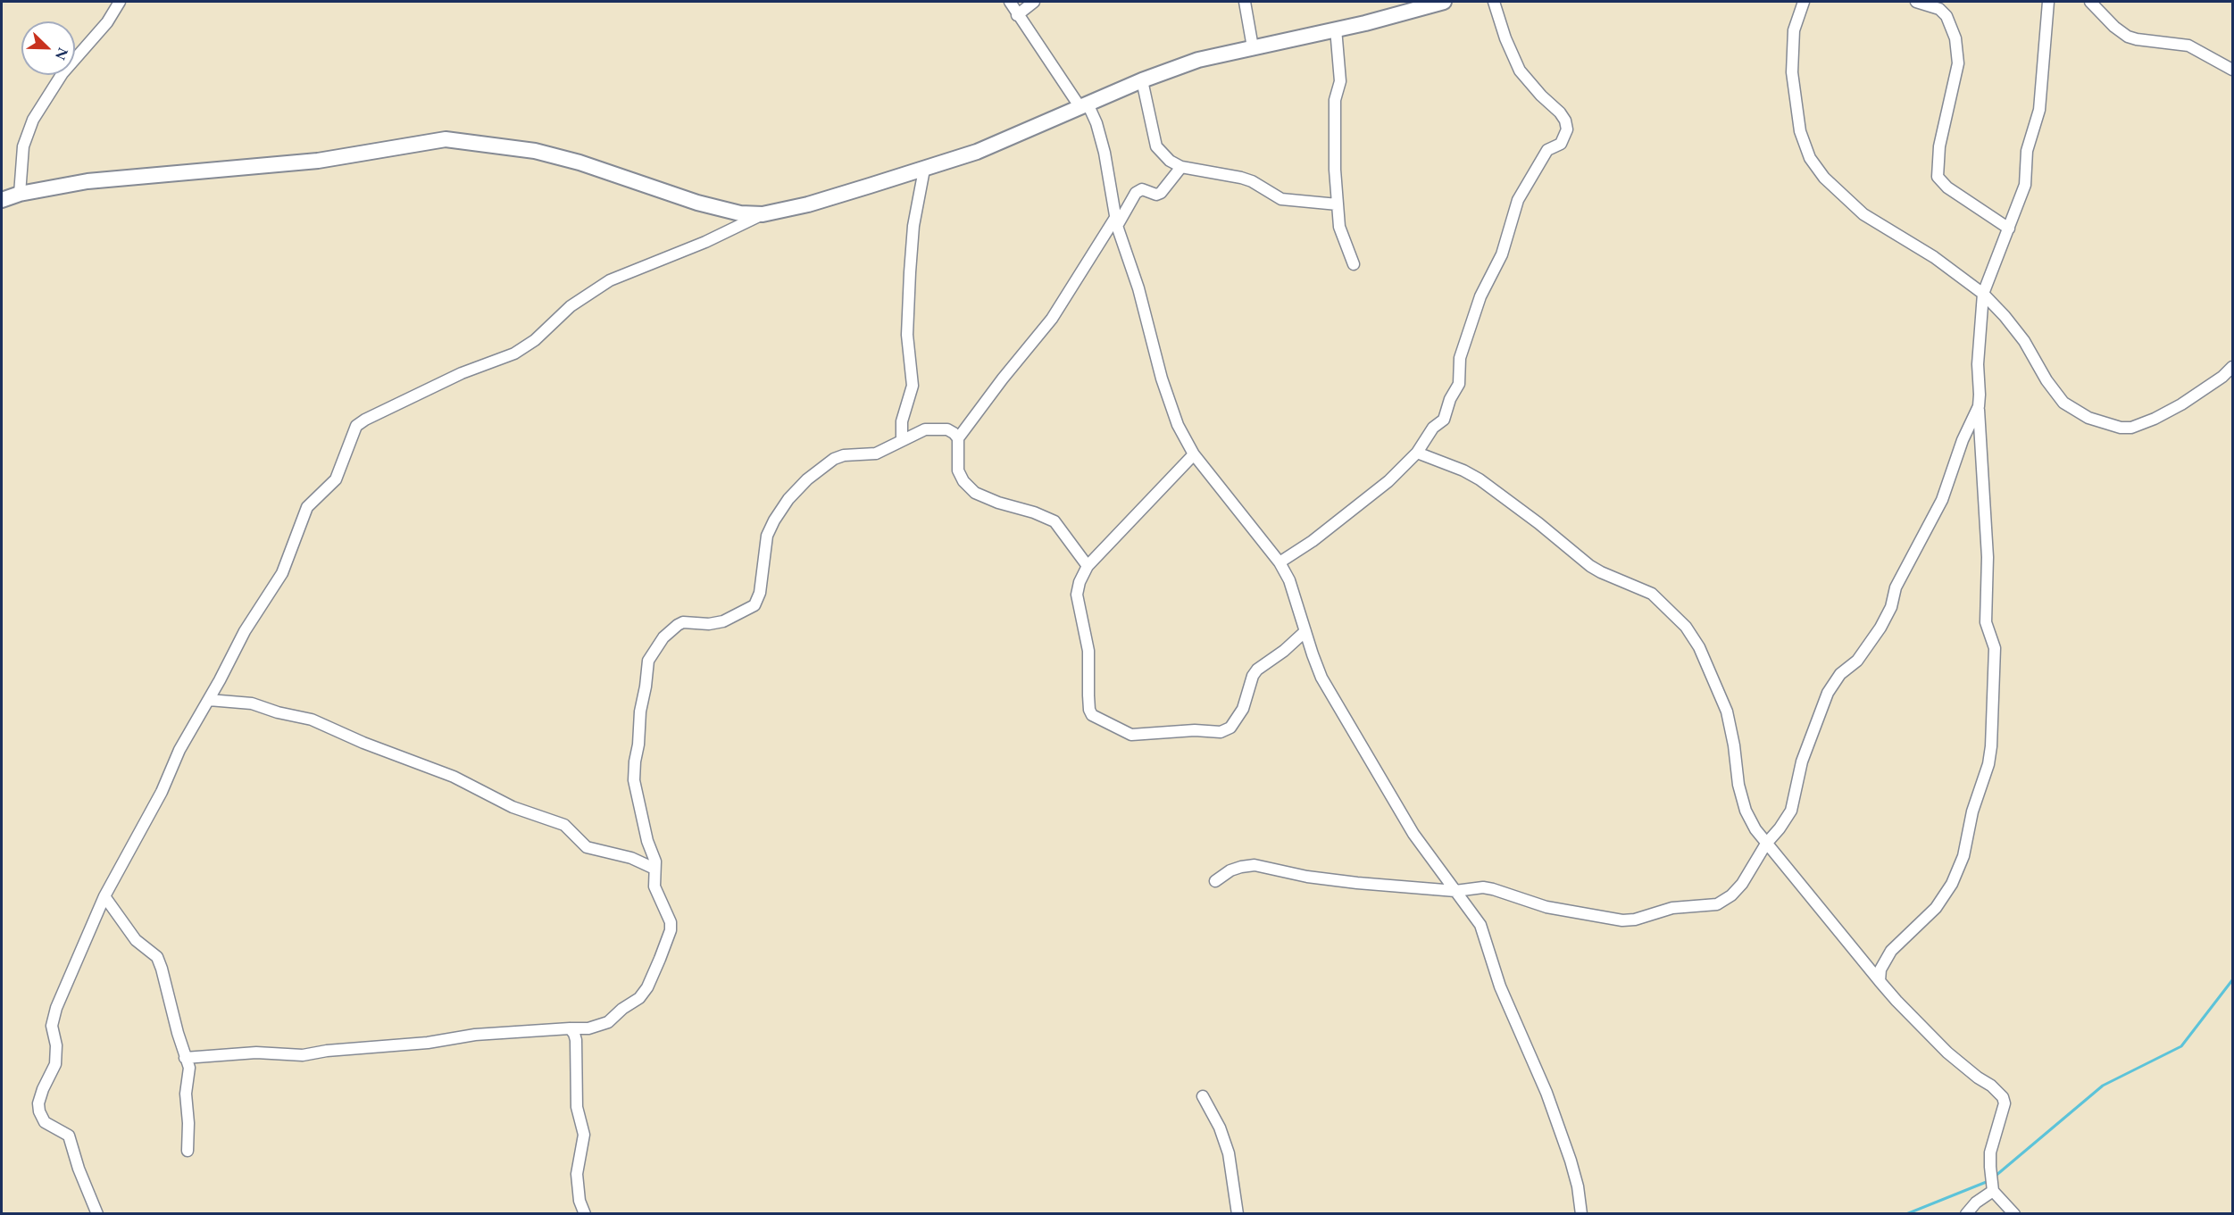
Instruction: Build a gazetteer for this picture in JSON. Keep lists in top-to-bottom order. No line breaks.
{"north":"bottom right"}
